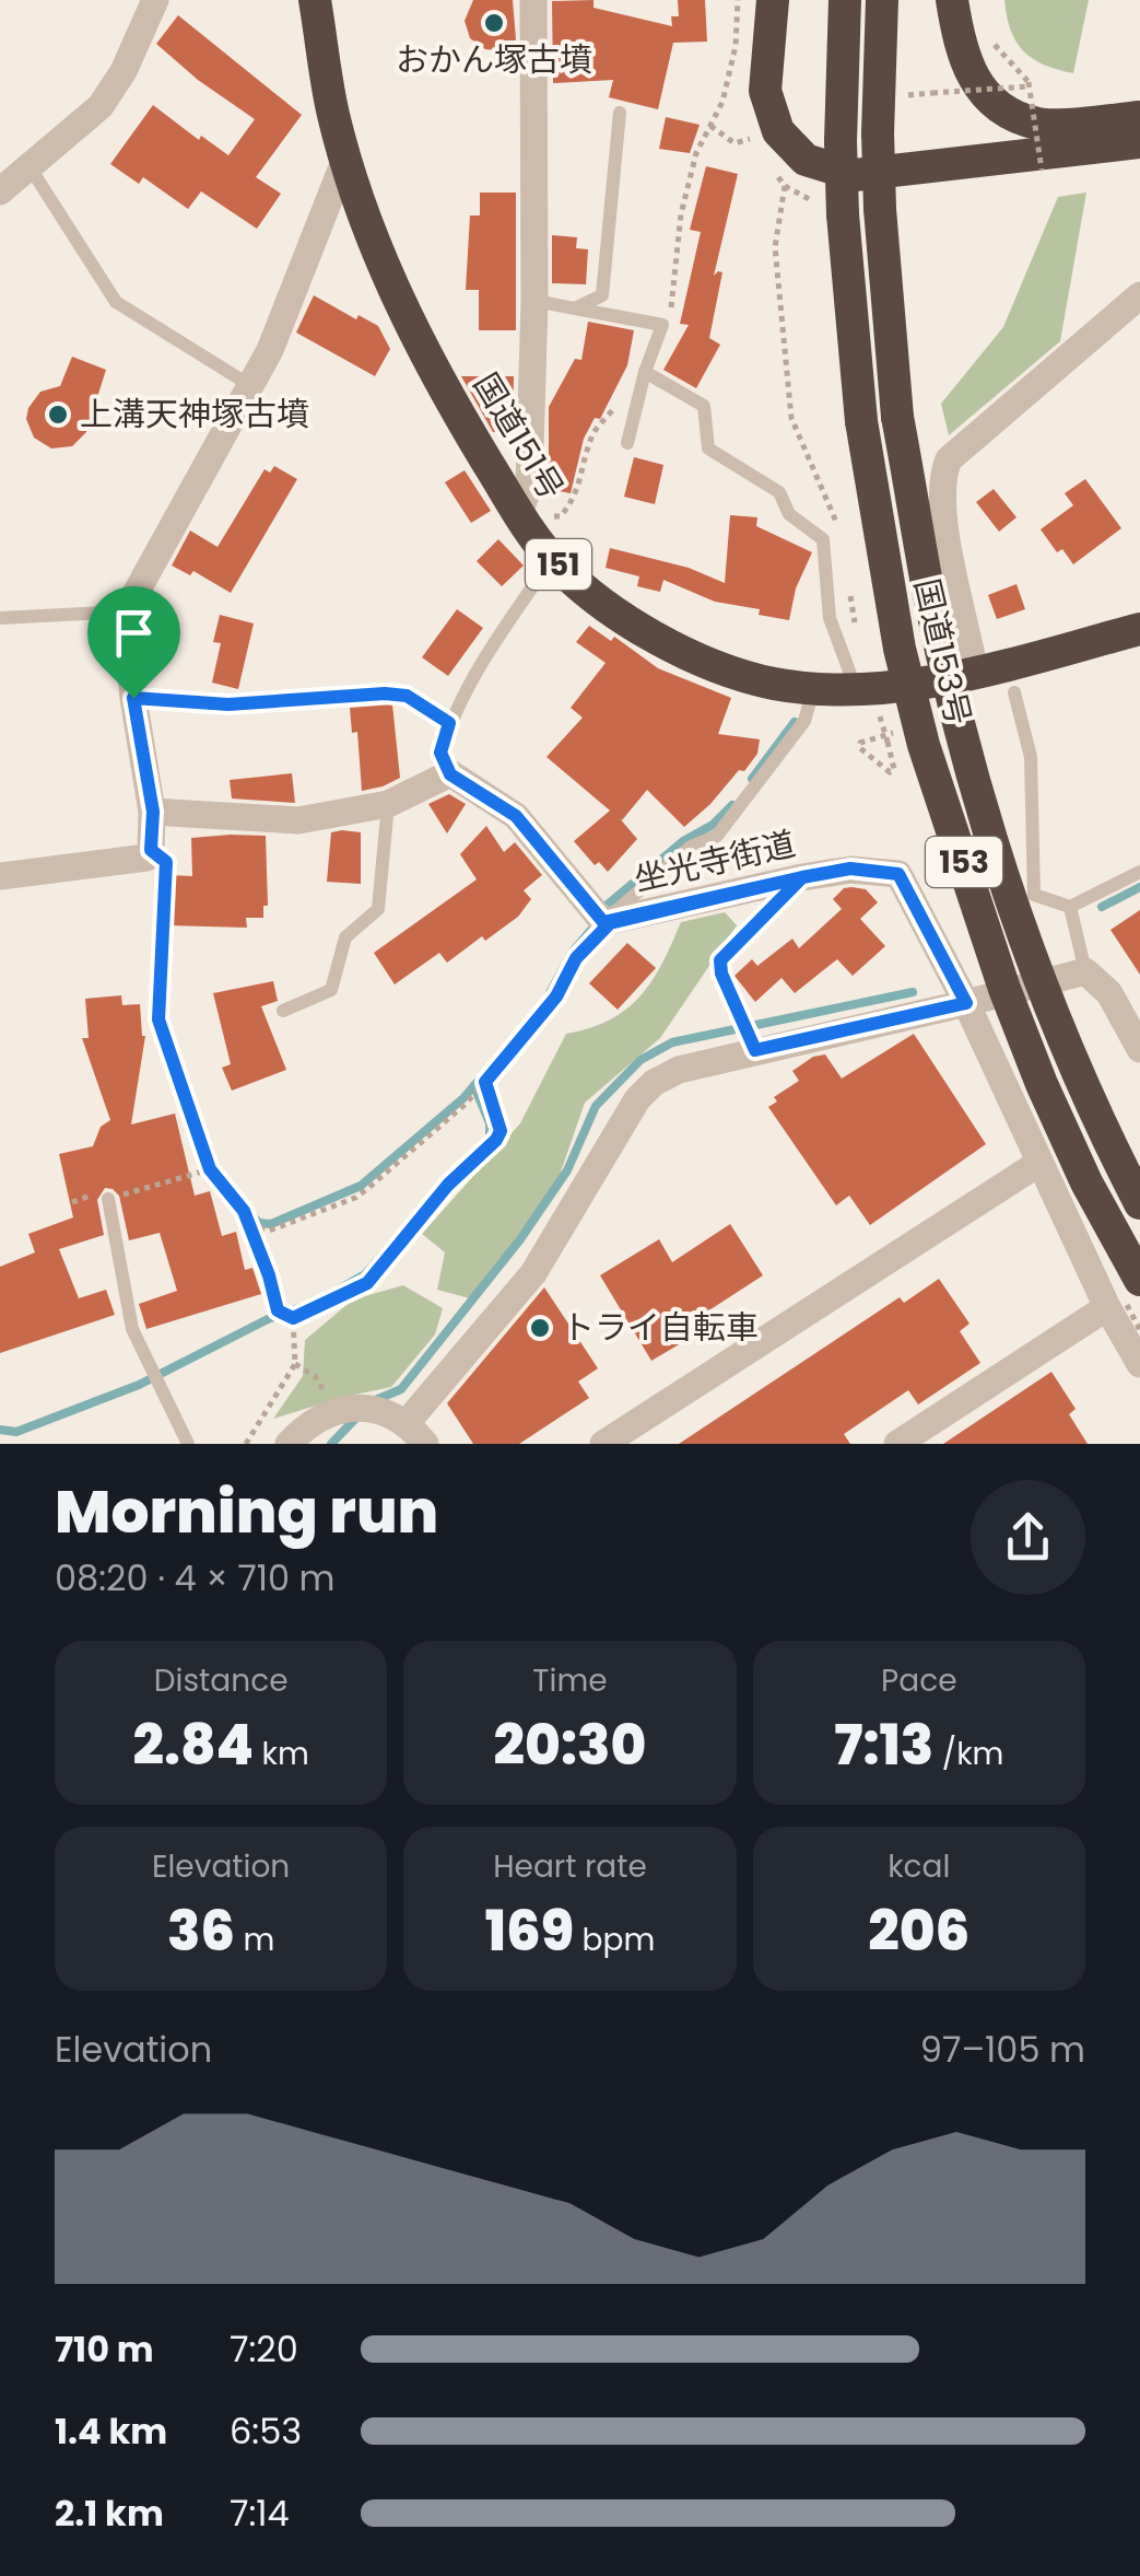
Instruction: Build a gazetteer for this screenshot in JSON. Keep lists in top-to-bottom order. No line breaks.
{"streets":{"highway":["国道151号","151","国道153号","153"],"street":["坐光寺街道"]},"places":["おかん塚古墳","上溝天神塚古墳","トライ自転車"],"page":{"heading":["Morning run","08:20 · 4 × 710 m"],"stats":[["Distance","2.84 km"],["Time","20:30"],["Pace","7:13 /km"],["Elevation","36 m"],["Heart rate","169 bpm"],["kcal","206"]],"chart":["Elevation","97–105 m"],"list":[{"name":"710 m","note":"7:20"},{"name":"1.4 km","note":"6:53"},{"name":"2.1 km","note":"7:14"}]}}
